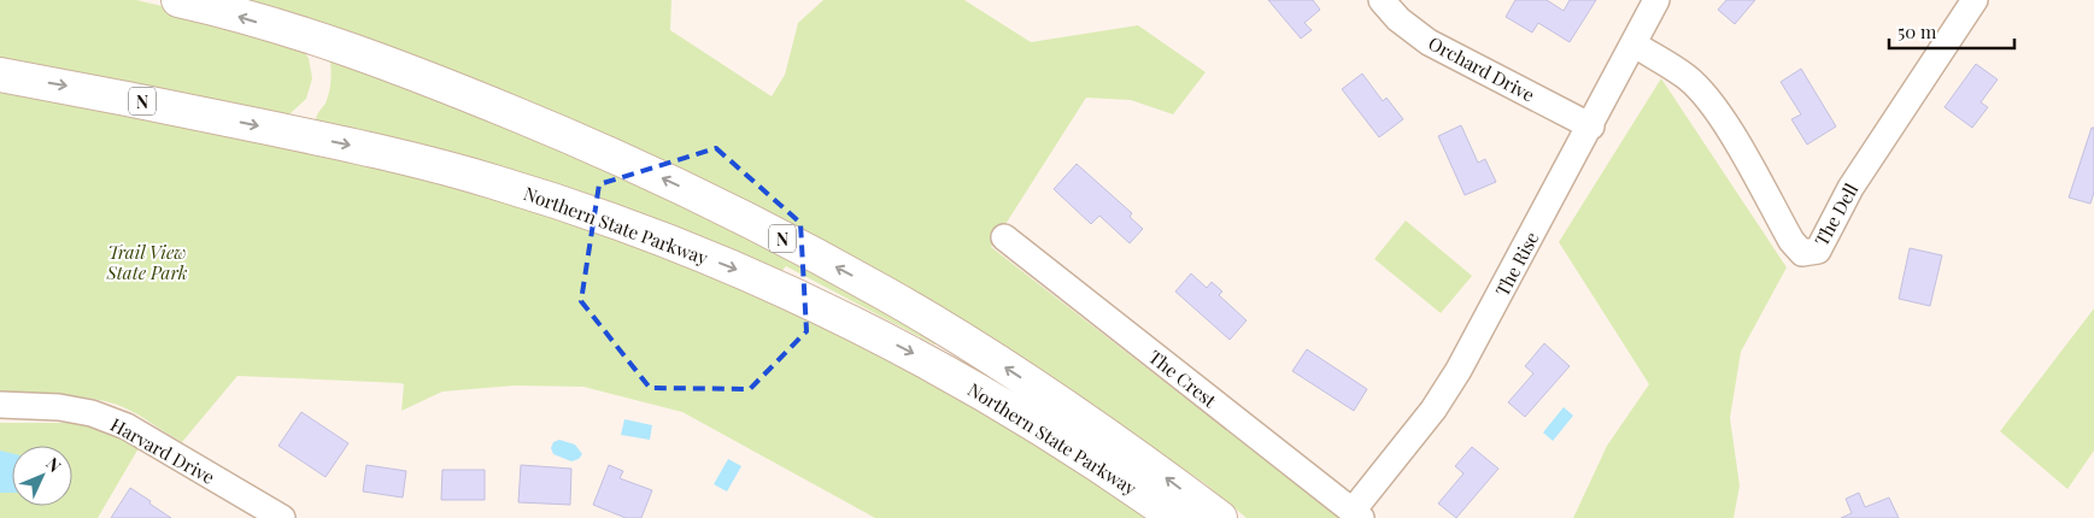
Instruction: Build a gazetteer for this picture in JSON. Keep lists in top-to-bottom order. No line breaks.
{"streets":{"highway":["N","Northern State Parkway"],"street":["Orchard Drive","The Dell","The Rise","The Crest","Harvard Drive"]},"crossings":[["Orchard Drive","The Rise"],["The Dell","The Rise"],["The Rise","The Crest"]],"parks":["Trail View State Park"],"scale_bar":"50 m","north":"top right"}
